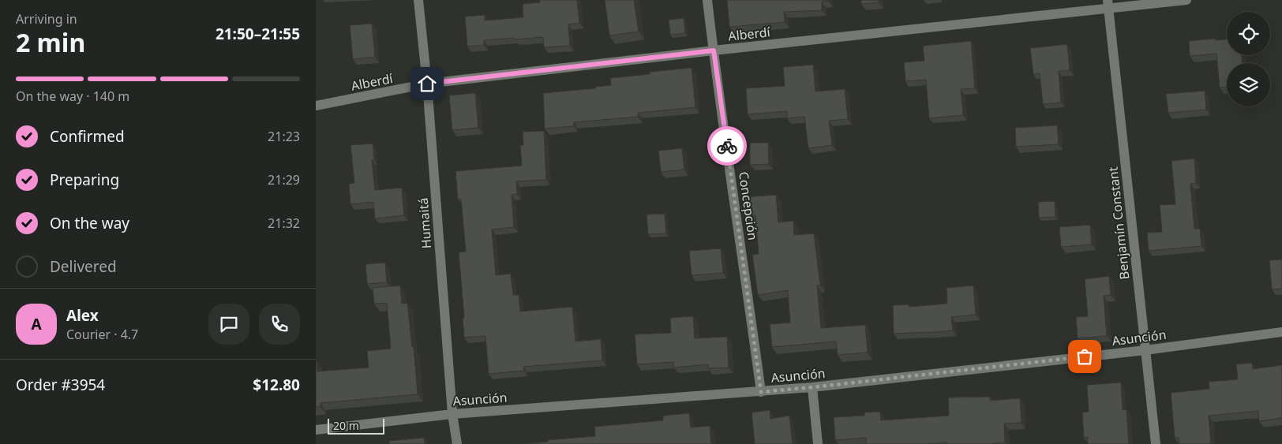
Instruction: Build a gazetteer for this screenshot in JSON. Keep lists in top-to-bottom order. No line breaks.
{"streets":{"street":["Alberdí","Concepción","Humaitá","Benjamín Constant","Asunción"]},"crossings":[["Alberdí","Concepción"],["Alberdí","Humaitá"],["Alberdí","Benjamín Constant"],["Concepción","Asunción"],["Humaitá","Asunción"],["Benjamín Constant","Asunción"]],"scale_bar":"20 m","page":{"heading":["2 min","Arriving in","21:50–21:55"],"panel":["Alex","Courier · 4.7","Order #3954","$12.80"],"bar":"On the way · 140 m","list":[["Confirmed","21:23"],["Preparing","21:29"],["On the way","21:32"],"Delivered"],"round":"A","scale":"20 m"}}
